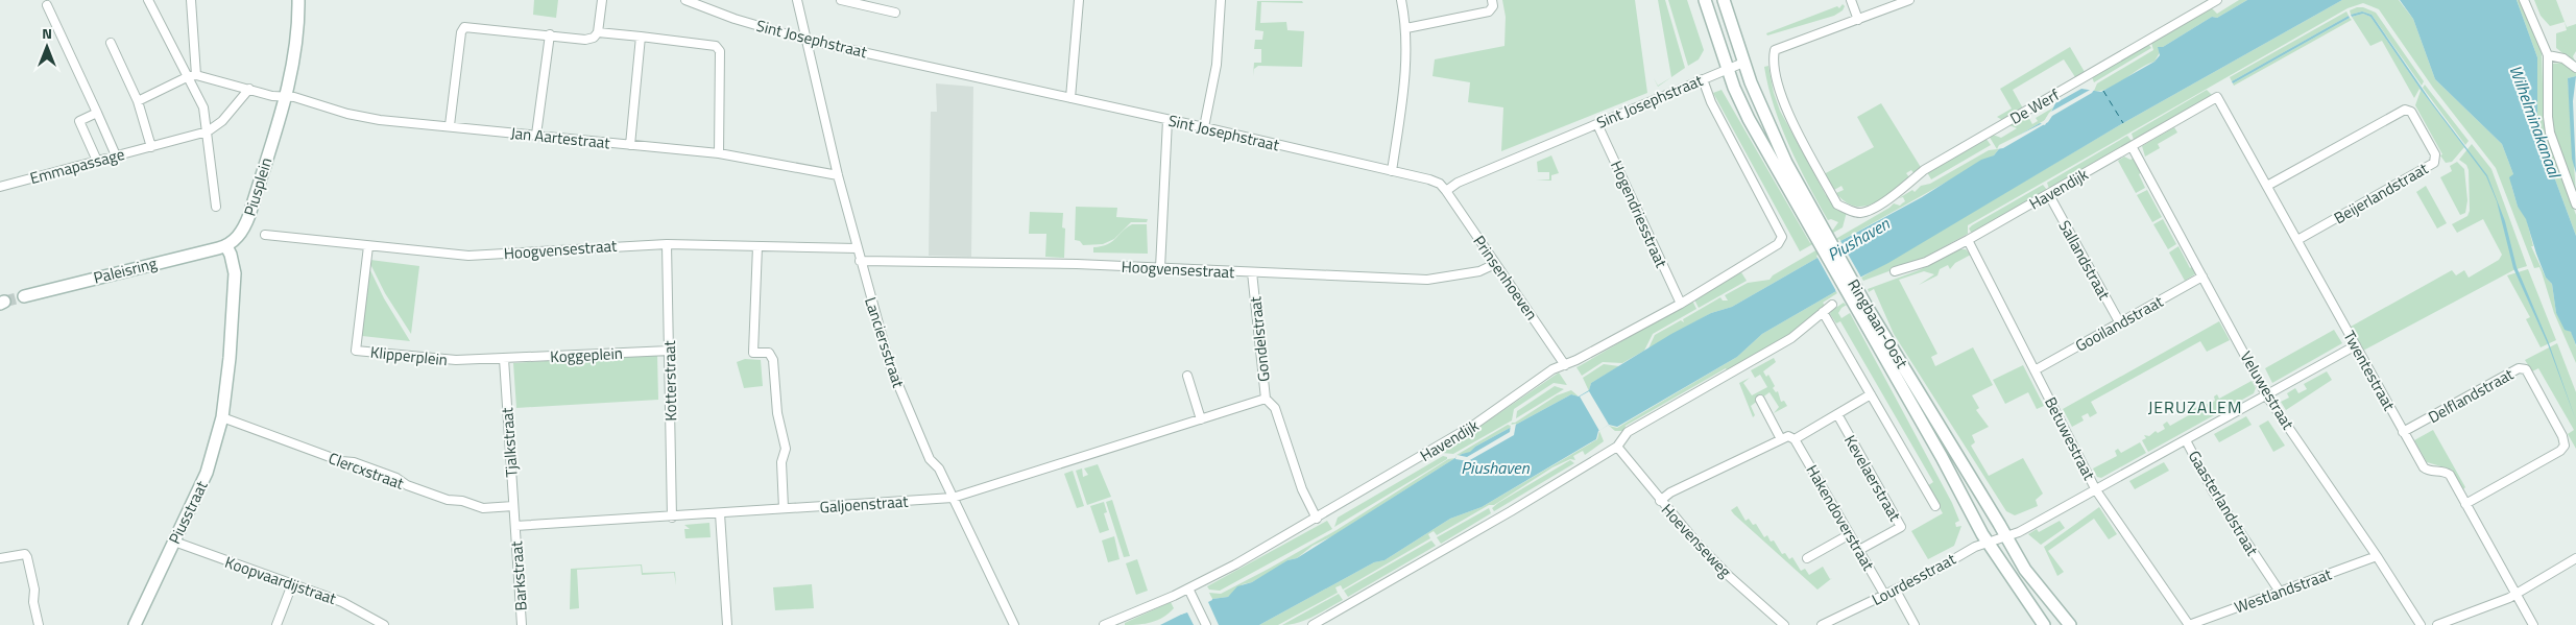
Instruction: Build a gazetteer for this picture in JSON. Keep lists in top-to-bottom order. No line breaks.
{"streets":{"main road":["Piusplein","Paleisring","Ringbaan-Oost","Piusstraat"],"street":["Sint Josephstraat","De Werf","Jan Aartestraat","Emmapassage","Havendijk","Beijerlandstraat","Hogendriesstraat","Hoogvensestraat","Sallandstraat","Prinsenhoeven","Gooilandstraat","Gondelstraat","Lanciersstraat","Koggeplein","Klipperplein","Twentestraat","Kotterstraat","Veluwestraat","Delflandstraat","Betuwestraat","Tjalkstraat","Clercxstraat","Kevelaerstraat","Gaasterlandstraat","Galjoenstraat","Hakendoverstraat","Hoevenseweg","Barkstraat","Lourdesstraat","Koopvaardijstraat","Westlandstraat"]},"crossings":[["Sint Josephstraat","Havendijk"],["Sint Josephstraat","Hogendriesstraat"],["Sint Josephstraat","Prinsenhoeven"],["Sint Josephstraat","Ringbaan-Oost"],["Sint Josephstraat","Lanciersstraat"],["Jan Aartestraat","Piusplein"],["Jan Aartestraat","Lanciersstraat"],["Piusplein","Paleisring"],["Piusplein","Piusstraat"],["Havendijk","Hogendriesstraat"],["Havendijk","Sallandstraat"],["Havendijk","Prinsenhoeven"],["Havendijk","Gondelstraat"],["Havendijk","Twentestraat"],["Havendijk","Veluwestraat"],["Havendijk","Betuwestraat"],["Beijerlandstraat","Twentestraat"],["Hoogvensestraat","Prinsenhoeven"],["Hoogvensestraat","Gondelstraat"],["Hoogvensestraat","Lanciersstraat"],["Hoogvensestraat","Klipperplein"],["Hoogvensestraat","Kotterstraat"],["Sallandstraat","Gooilandstraat"],["Paleisring","Piusstraat"],["Ringbaan-Oost","Lourdesstraat"],["Gooilandstraat","Veluwestraat"],["Gooilandstraat","Betuwestraat"],["Gondelstraat","Galjoenstraat"],["Lanciersstraat","Galjoenstraat"],["Koggeplein","Klipperplein"],["Koggeplein","Kotterstraat"],["Koggeplein","Tjalkstraat"],["Klipperplein","Tjalkstraat"],["Twentestraat","Delflandstraat"],["Twentestraat","Lourdesstraat"],["Kotterstraat","Galjoenstraat"],["Veluwestraat","Lourdesstraat"],["Veluwestraat","Westlandstraat"],["Betuwestraat","Lourdesstraat"],["Betuwestraat","Westlandstraat"],["Tjalkstraat","Clercxstraat"],["Tjalkstraat","Galjoenstraat"],["Tjalkstraat","Barkstraat"],["Clercxstraat","Piusstraat"],["Kevelaerstraat","Hakendoverstraat"],["Gaasterlandstraat","Lourdesstraat"],["Gaasterlandstraat","Westlandstraat"],["Galjoenstraat","Barkstraat"],["Piusstraat","Koopvaardijstraat"],["Hakendoverstraat","Lourdesstraat"]],"districts":["JERUZALEM"],"water":["Wilhelminakanaal","Piushaven"],"north":"top"}
